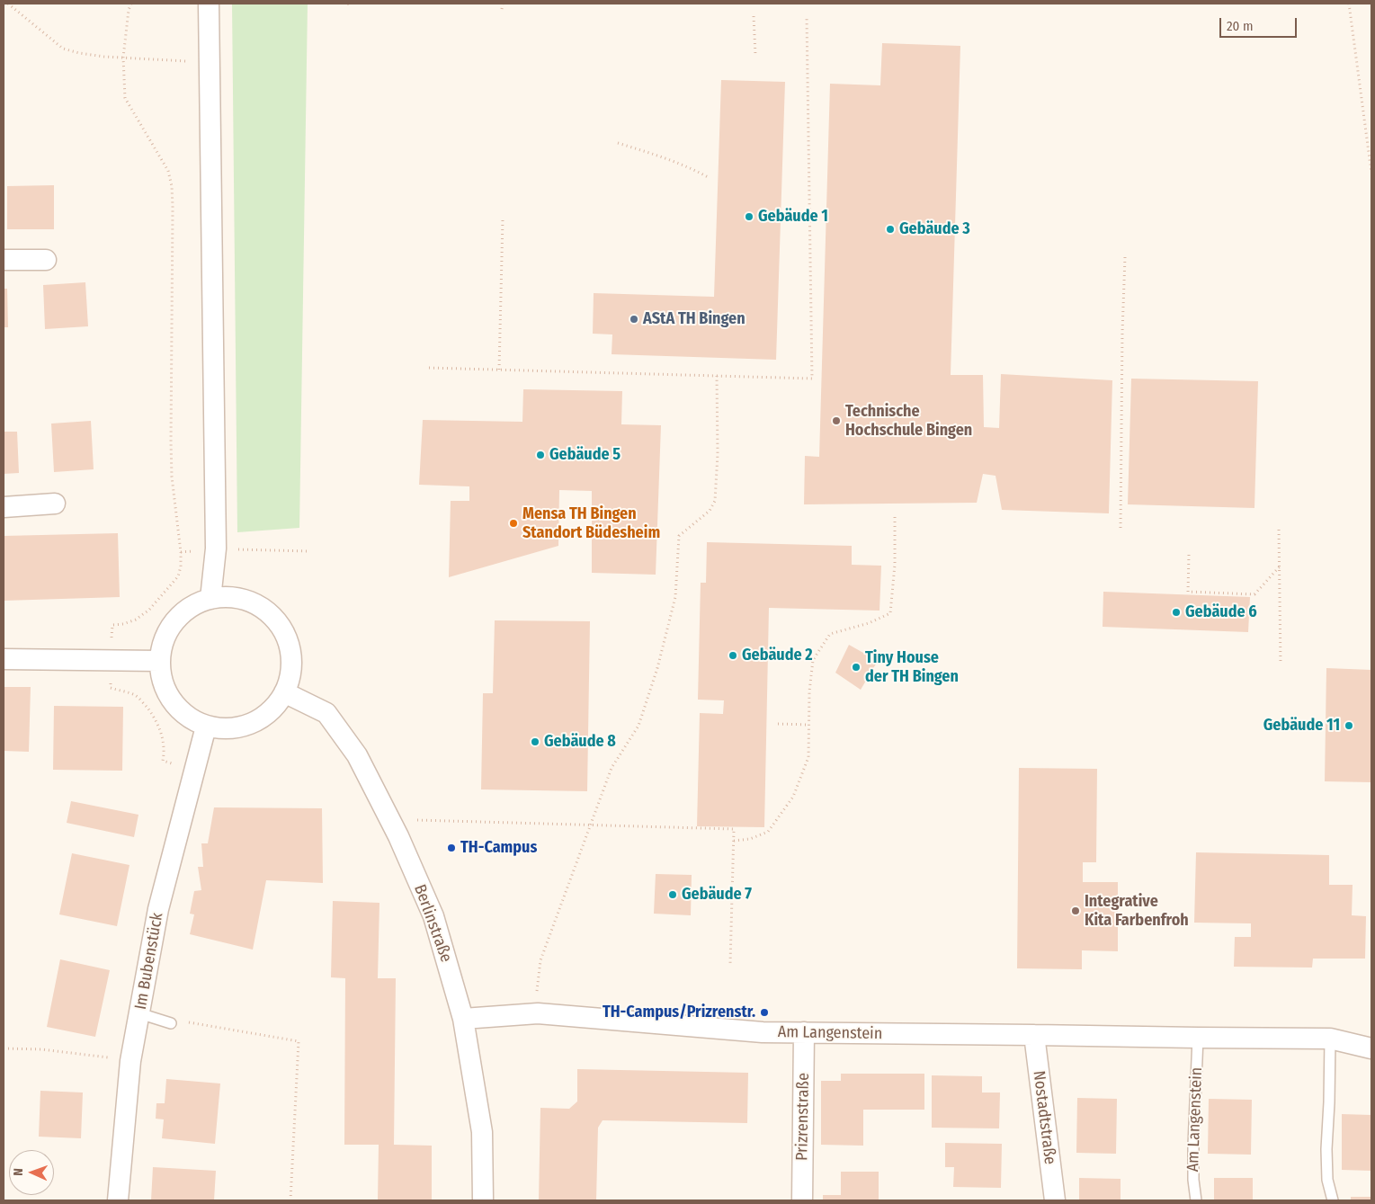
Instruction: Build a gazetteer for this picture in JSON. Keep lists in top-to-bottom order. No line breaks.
{"streets":{"street":["Berlinstraße","Im Bubenstück","Am Langenstein","Prizrenstraße","Nostadtstraße"]},"crossings":[["Berlinstraße","Im Bubenstück"],["Berlinstraße","Am Langenstein"],["Am Langenstein","Prizrenstraße"],["Am Langenstein","Nostadtstraße"]],"places":["Gebäude 1","Gebäude 3","AStA TH Bingen","Technische Hochschule Bingen","Gebäude 5","Mensa TH Bingen Standort Büdesheim","Gebäude 6","Gebäude 2","Tiny House der TH Bingen","Gebäude 11","Gebäude 8","TH-Campus","Gebäude 7","Integrative Kita Farbenfroh","TH-Campus/Prizrenstr."],"scale_bar":"20 m","north":"left"}
